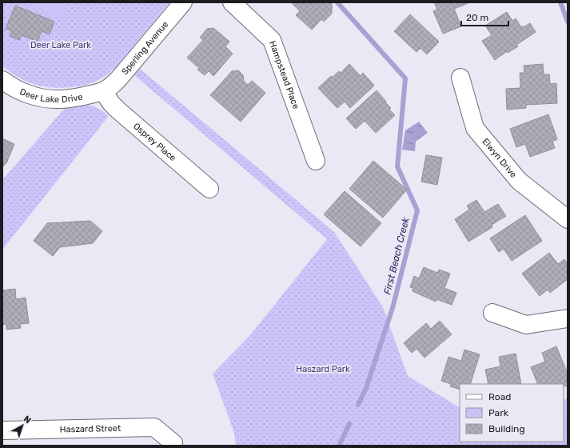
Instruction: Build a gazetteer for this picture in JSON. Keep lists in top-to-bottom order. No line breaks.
{"streets":{"street":["Sperling Avenue","Hampstead Place","Deer Lake Drive","Osprey Place","Elwyn Drive","Haszard Street"]},"crossings":[["Sperling Avenue","Deer Lake Drive"],["Sperling Avenue","Osprey Place"],["Deer Lake Drive","Osprey Place"]],"water":["First Beach Creek"],"parks":["Deer Lake Park","Haszard Park"],"legend":["Road","Park","Building"],"scale_bar":"20 m","north":"top right"}
